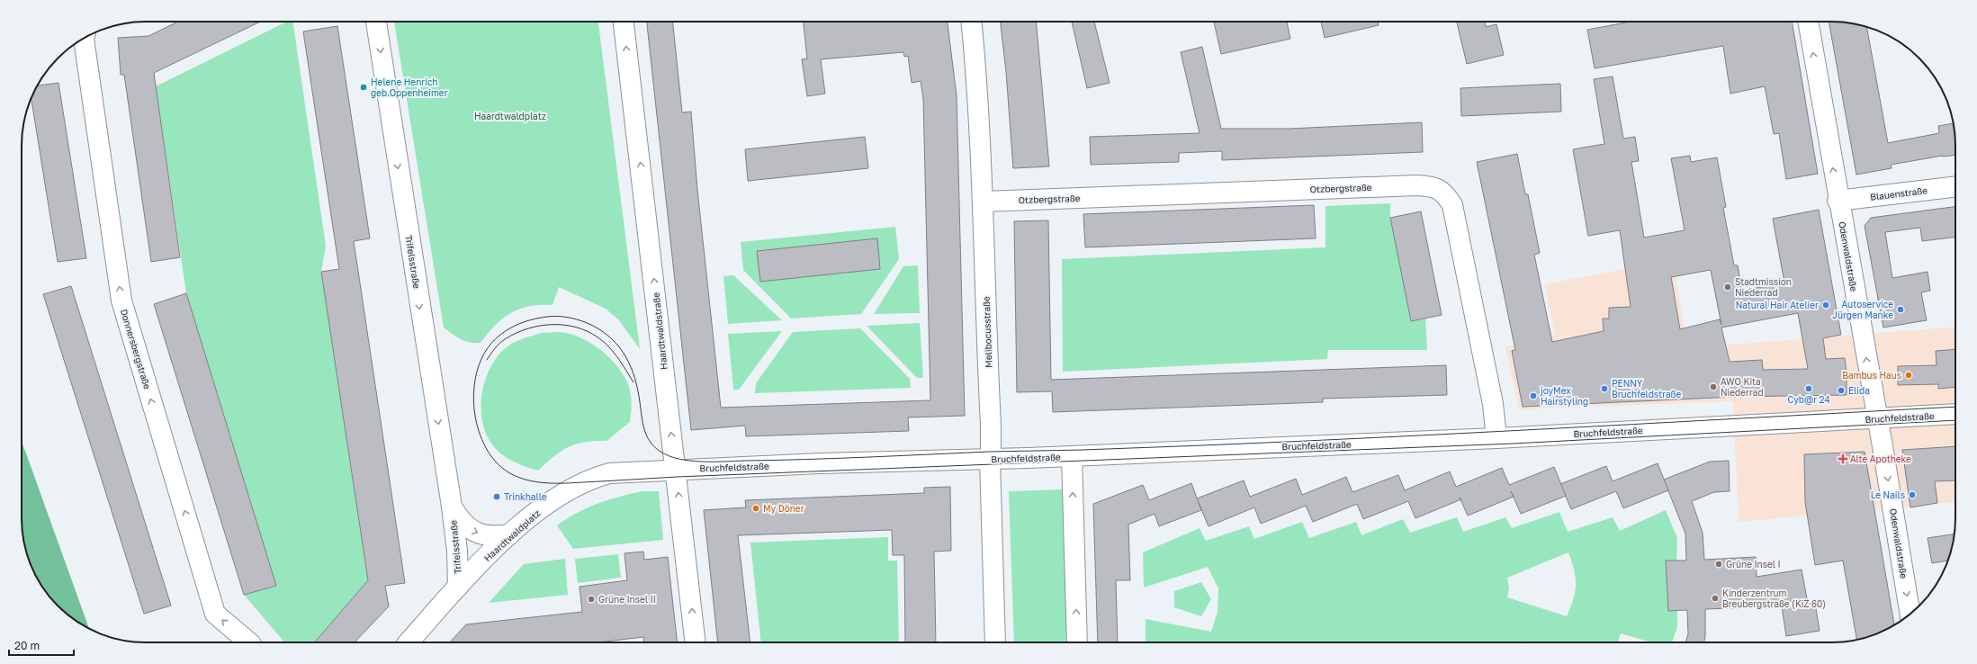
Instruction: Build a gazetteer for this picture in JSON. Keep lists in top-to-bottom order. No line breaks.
{"streets":{"street":["Otzbergstraße","Blauenstraße","Odenwaldstraße","Trifelsstraße","Haardtwaldstraße","Melibocusstraße","Donnersbergstraße","Bruchfeldstraße","Haardtwaldplatz"]},"crossings":[["Otzbergstraße","Melibocusstraße"],["Otzbergstraße","Bruchfeldstraße"],["Blauenstraße","Odenwaldstraße"],["Odenwaldstraße","Bruchfeldstraße"],["Trifelsstraße","Haardtwaldplatz"],["Haardtwaldstraße","Bruchfeldstraße"],["Haardtwaldstraße","Haardtwaldplatz"],["Melibocusstraße","Bruchfeldstraße"],["Bruchfeldstraße","Haardtwaldplatz"]],"one_way":["Trifelsstraße","Haardtwaldstraße","Donnersbergstraße"],"parks":["Haardtwaldplatz"],"places":{"other":["Helene Henrich geb.Oppenheimer","Stadtmission Niederrad","Natural Hair Atelier","Autoservice Jürgen Manke","Bambus Haus","AWO Kita Niederrad","PENNY Bruchfeldstraße","Cyb@r 24","Elida","joyMex Hairstyling","Le Nails","Trinkhalle","My Döner","Grüne Insel I","Kinderzentrum Breubergstraße (KiZ 60)","Grüne Insel II"],"health":["Alte Apotheke"]},"scale_bar":"20 m"}
